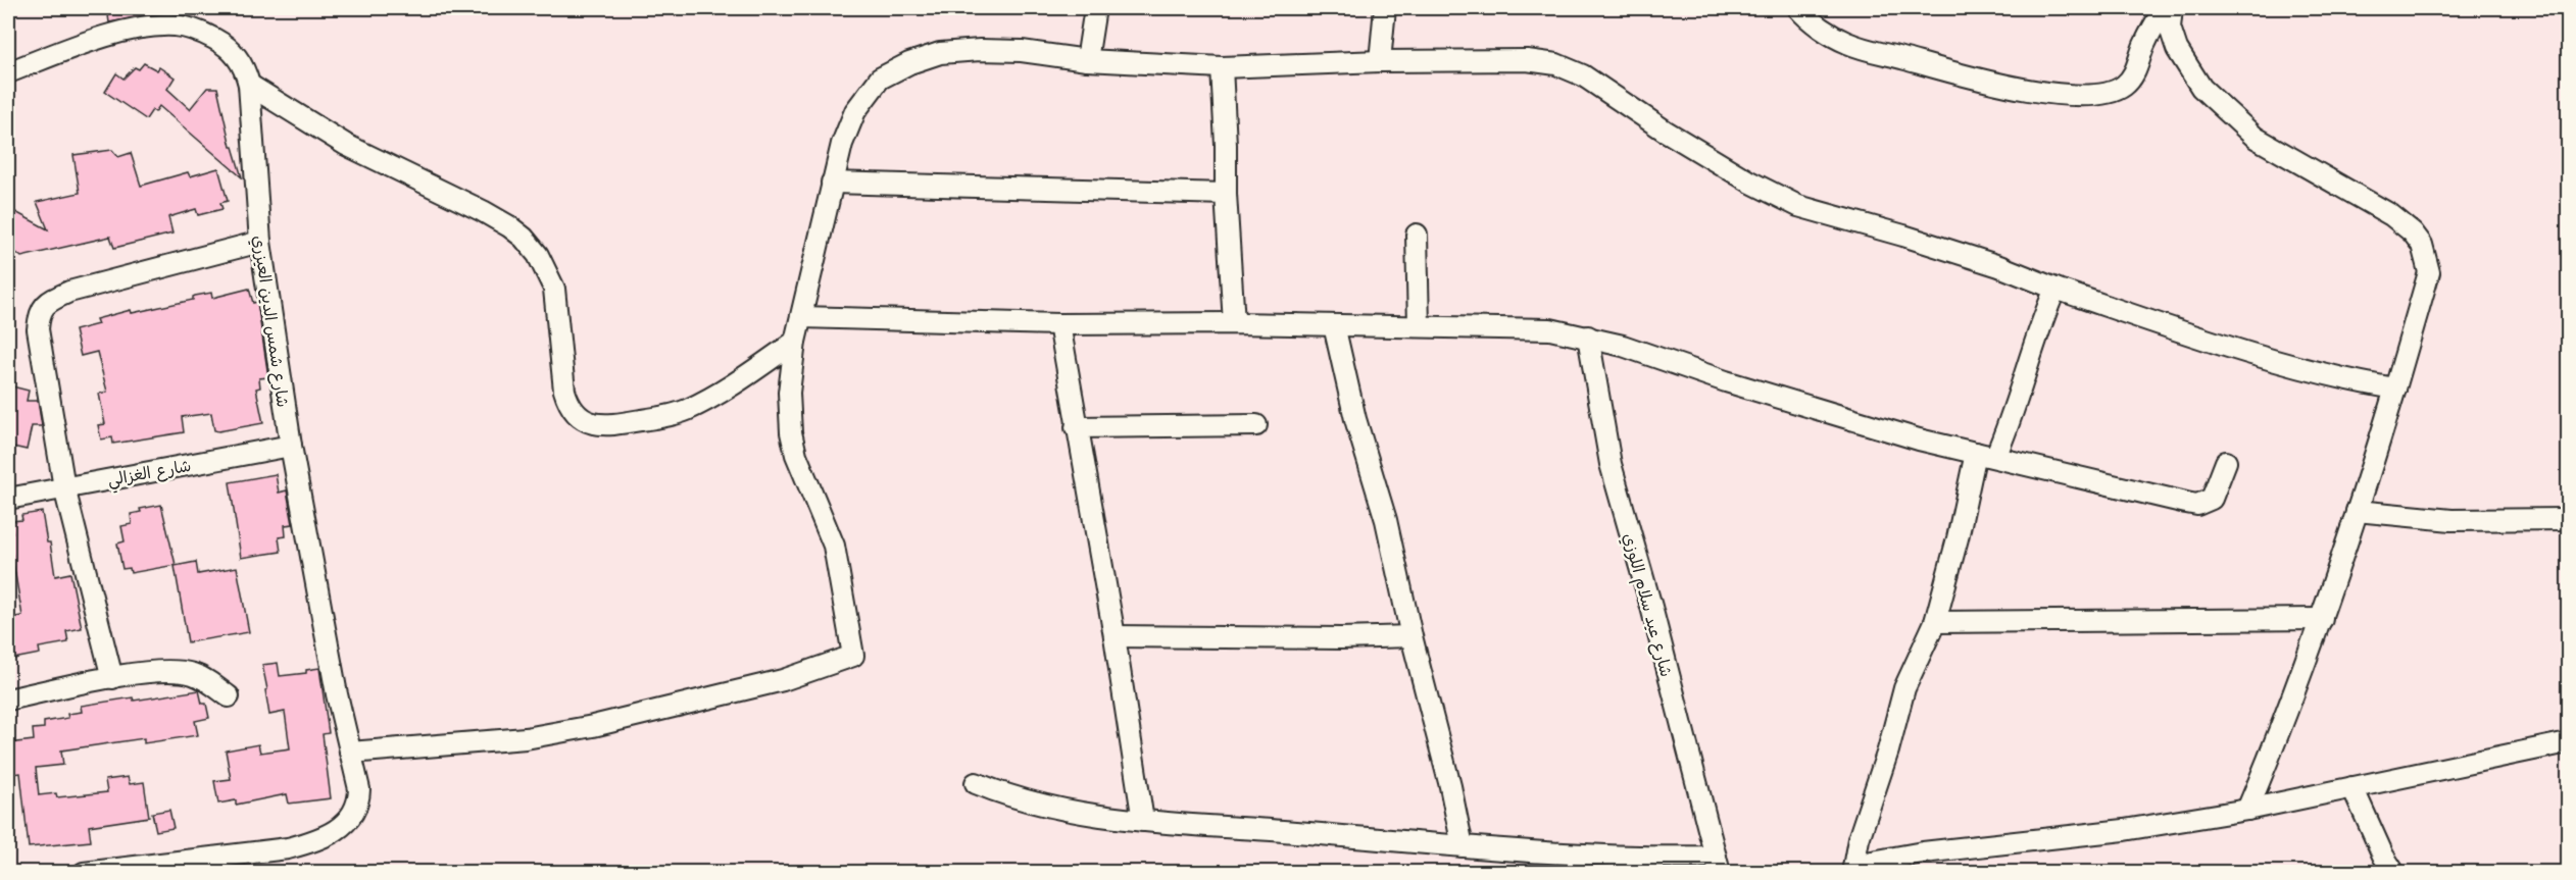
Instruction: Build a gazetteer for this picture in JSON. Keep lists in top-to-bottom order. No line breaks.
{"streets":{"street":["شارع شمس الدين العيزري","شارع الغزالي","شارع عيد سلام اللوزي"]},"crossings":[["شارع شمس الدين العيزري","شارع الغزالي"]]}
